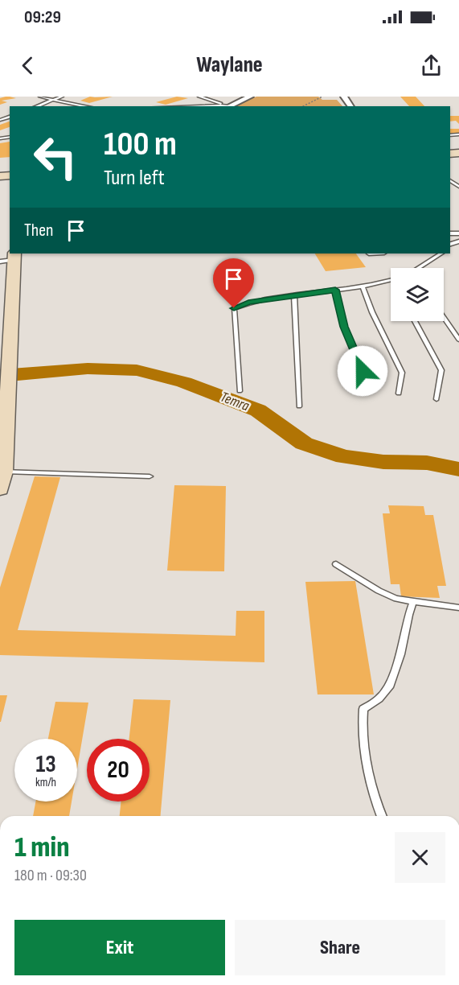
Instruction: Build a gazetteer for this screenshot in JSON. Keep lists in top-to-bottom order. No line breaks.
{"water":["Temra"],"page":{"status":"09:29","header":"Waylane","turn":["100 m","Turn left"],"then":"Then","speed":"13 km/h","limit":"20","heading":["1 min","180 m · 09:30"],"buttons":["Exit","Share"]}}
